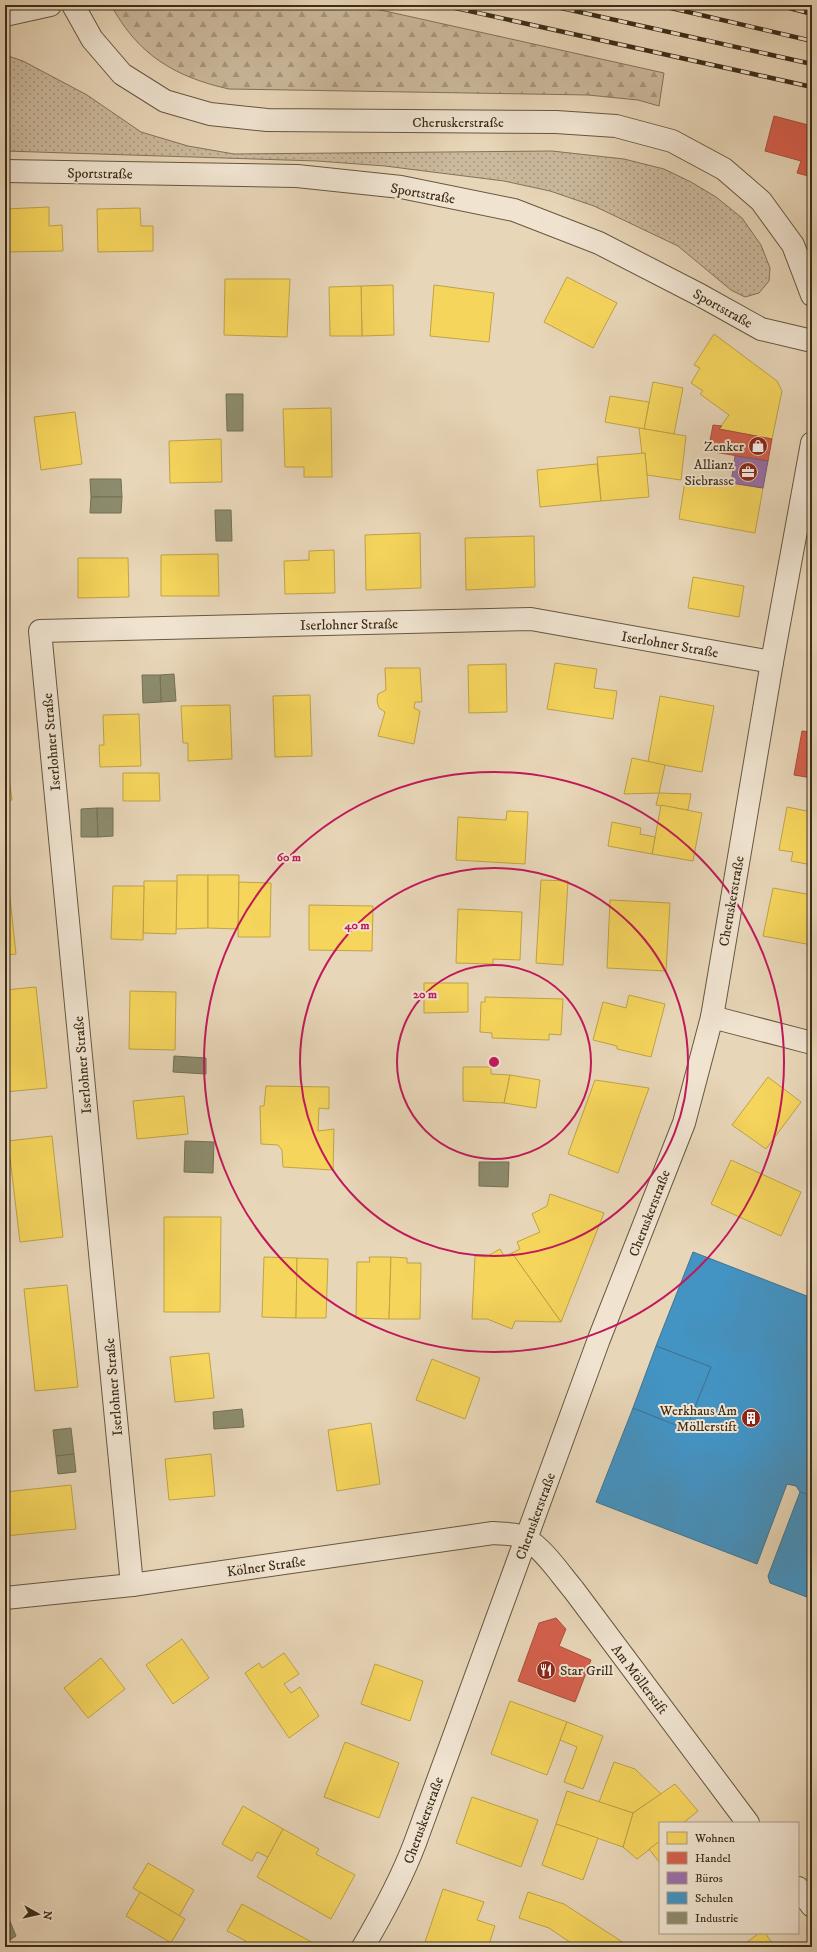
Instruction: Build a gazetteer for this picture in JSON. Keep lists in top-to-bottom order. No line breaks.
{"streets":{"street":["Cheruskerstraße","Sportstraße","Iserlohner Straße","Kölner Straße","Am Möllerstift"]},"crossings":[["Cheruskerstraße","Iserlohner Straße"],["Cheruskerstraße","Kölner Straße"],["Cheruskerstraße","Am Möllerstift"],["Iserlohner Straße","Kölner Straße"],["Kölner Straße","Am Möllerstift"]],"places":{"shop":["Zenker"],"office":["Allianz Siebrasse"],"building":["Werkhaus Am Möllerstift"],"restaurant":["Star Grill"]},"legend":["Wohnen","Handel","Büros","Schulen","Industrie"],"north":"right","rings":["60 m","40 m","20 m"]}
